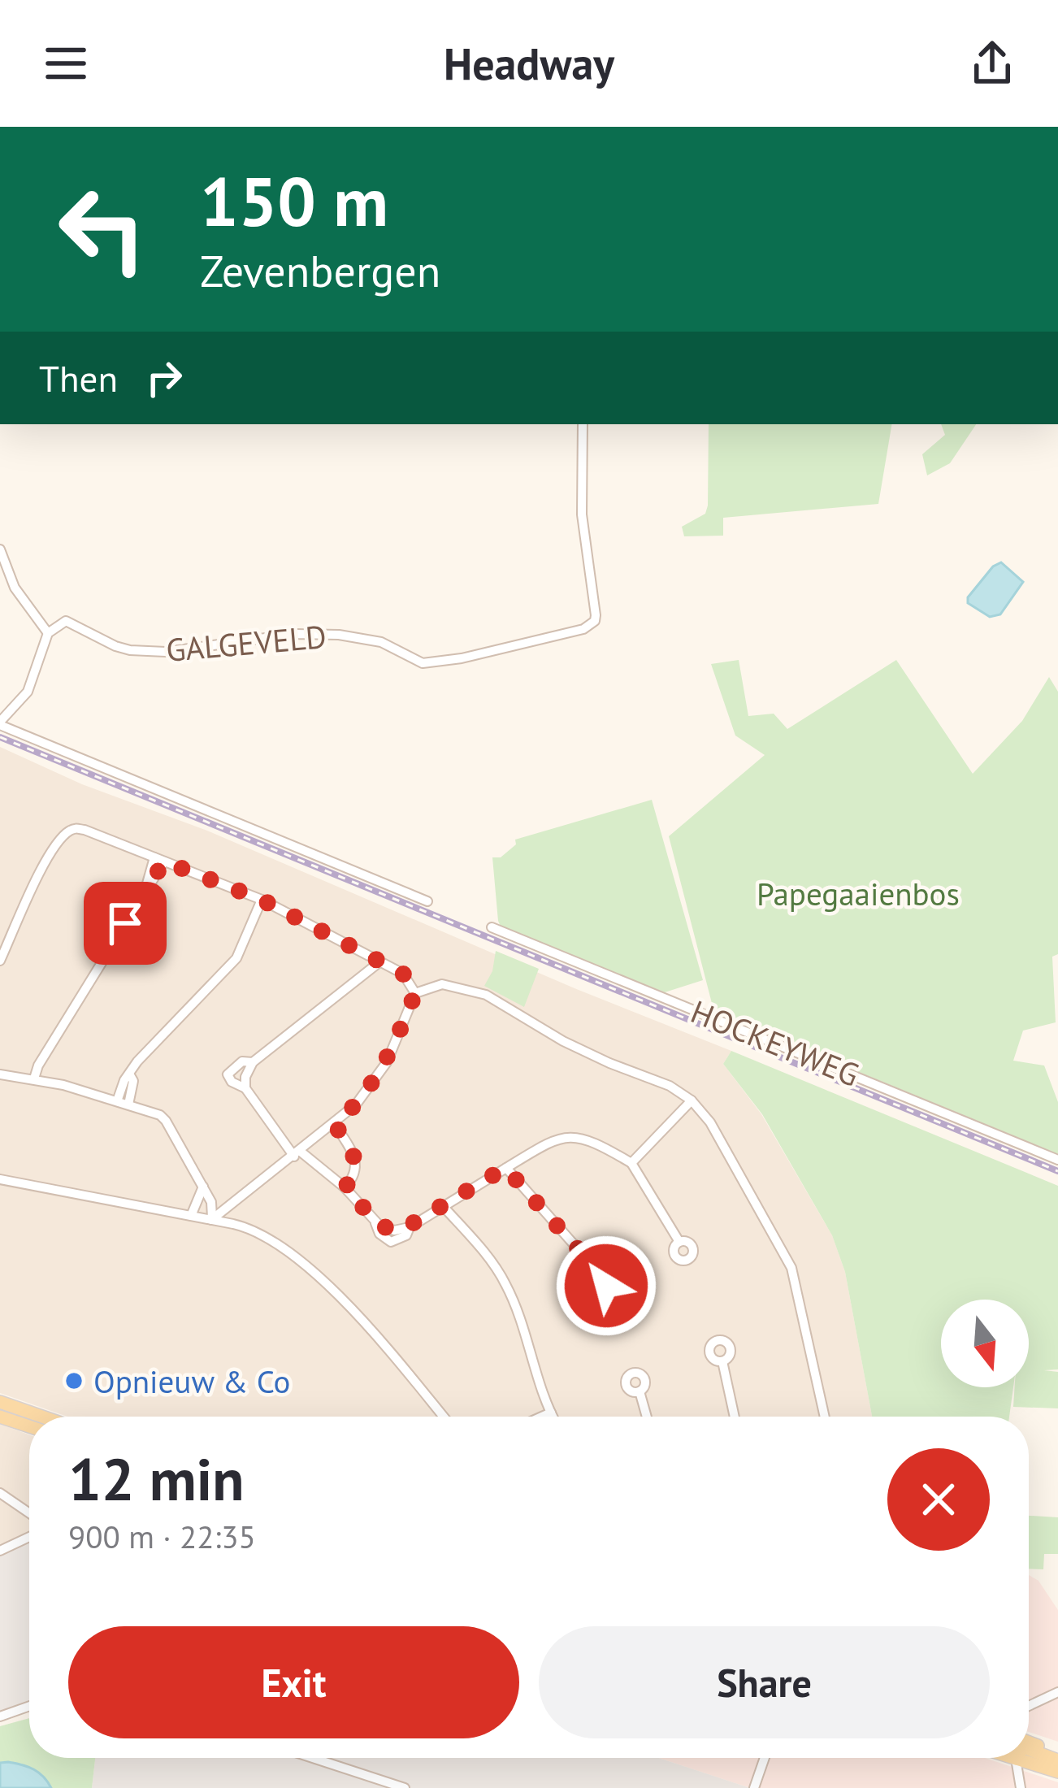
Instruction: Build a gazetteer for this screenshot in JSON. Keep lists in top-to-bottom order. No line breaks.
{"streets":{"street":["GALGEVELD","HOCKEYWEG"]},"parks":["Papegaaienbos"],"places":["Opnieuw & Co"],"north":"bottom","page":{"header":"Headway","turn":["150 m","Zevenbergen"],"then":"Then","heading":["12 min","900 m · 22:35"],"buttons":["Exit","Share"]}}
